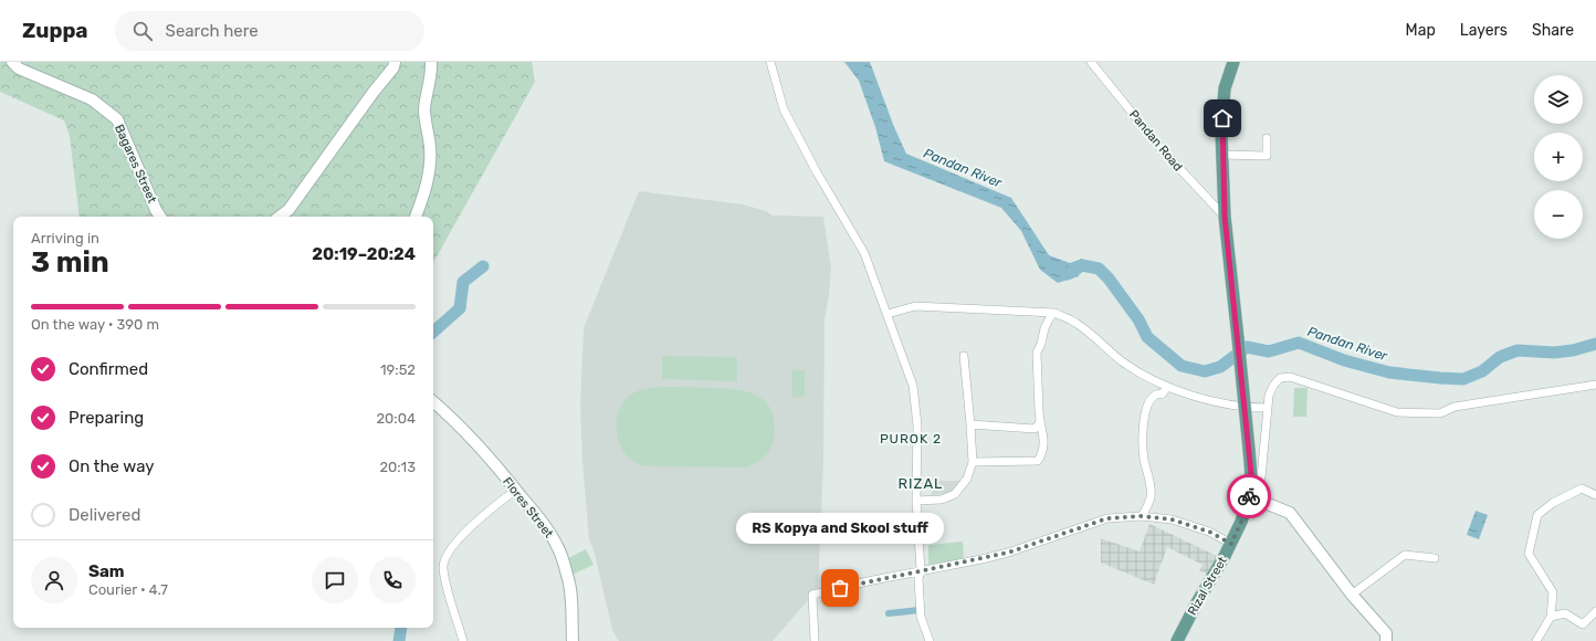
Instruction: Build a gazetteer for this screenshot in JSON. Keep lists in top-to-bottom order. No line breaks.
{"streets":{"main road":["Rizal Street"],"street":["Pandan Road","Bagares Street","Flores Street"]},"crossings":[["Pandan Road","Rizal Street"]],"districts":["PUROK 2","RIZAL"],"water":["Pandan River"],"places":["RS Kopya and Skool stuff"],"page":{"header":"Zuppa","search":"Search here","nav":["Map","Layers","Share"],"map_buttons":["+","−"],"heading":["3 min","Arriving in","20:19–20:24"],"panel":["Sam","Courier · 4.7"],"bar":"On the way · 390 m","list":[["Confirmed","19:52"],["Preparing","20:04"],["On the way","20:13"],"Delivered"],"bubble":"RS Kopya and Skool stuff"}}
